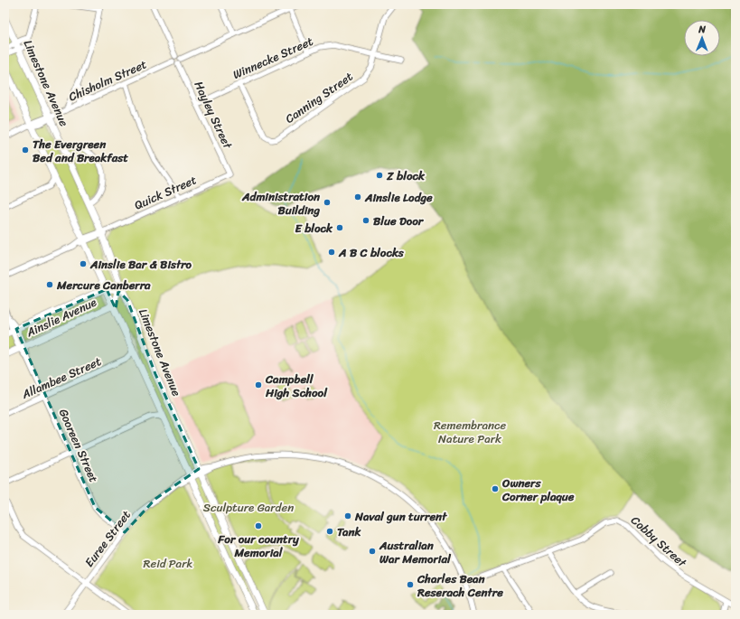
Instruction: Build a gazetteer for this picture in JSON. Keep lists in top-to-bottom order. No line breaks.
{"streets":{"main road":["Limestone Avenue","Ainslie Avenue"],"street":["Winnecke Street","Chisholm Street","Canning Street","Hayley Street","Quick Street","Allambee Street","Gooreen Street","Euree Street","Cobby Street"]},"crossings":[["Winnecke Street","Canning Street"],["Winnecke Street","Hayley Street"],["Chisholm Street","Limestone Avenue"],["Limestone Avenue","Quick Street"],["Limestone Avenue","Ainslie Avenue"],["Limestone Avenue","Euree Street"],["Hayley Street","Quick Street"],["Ainslie Avenue","Gooreen Street"],["Allambee Street","Gooreen Street"],["Gooreen Street","Euree Street"]],"parks":["Remembrance Nature Park","Sculpture Garden","Reid Park"],"places":["The Evergreen Bed and Breakfast","Z block","Ainslie Lodge","Administration Building","Blue Door","E block","A B C blocks","Ainslie Bar & Bistro","Mercure Canberra","Campbell High School","Owners Corner plaque","Naval gun turrent","For our country Memorial","Tank","Australian War Memorial","Charles Bean Reserach Centre"],"north":"top"}
